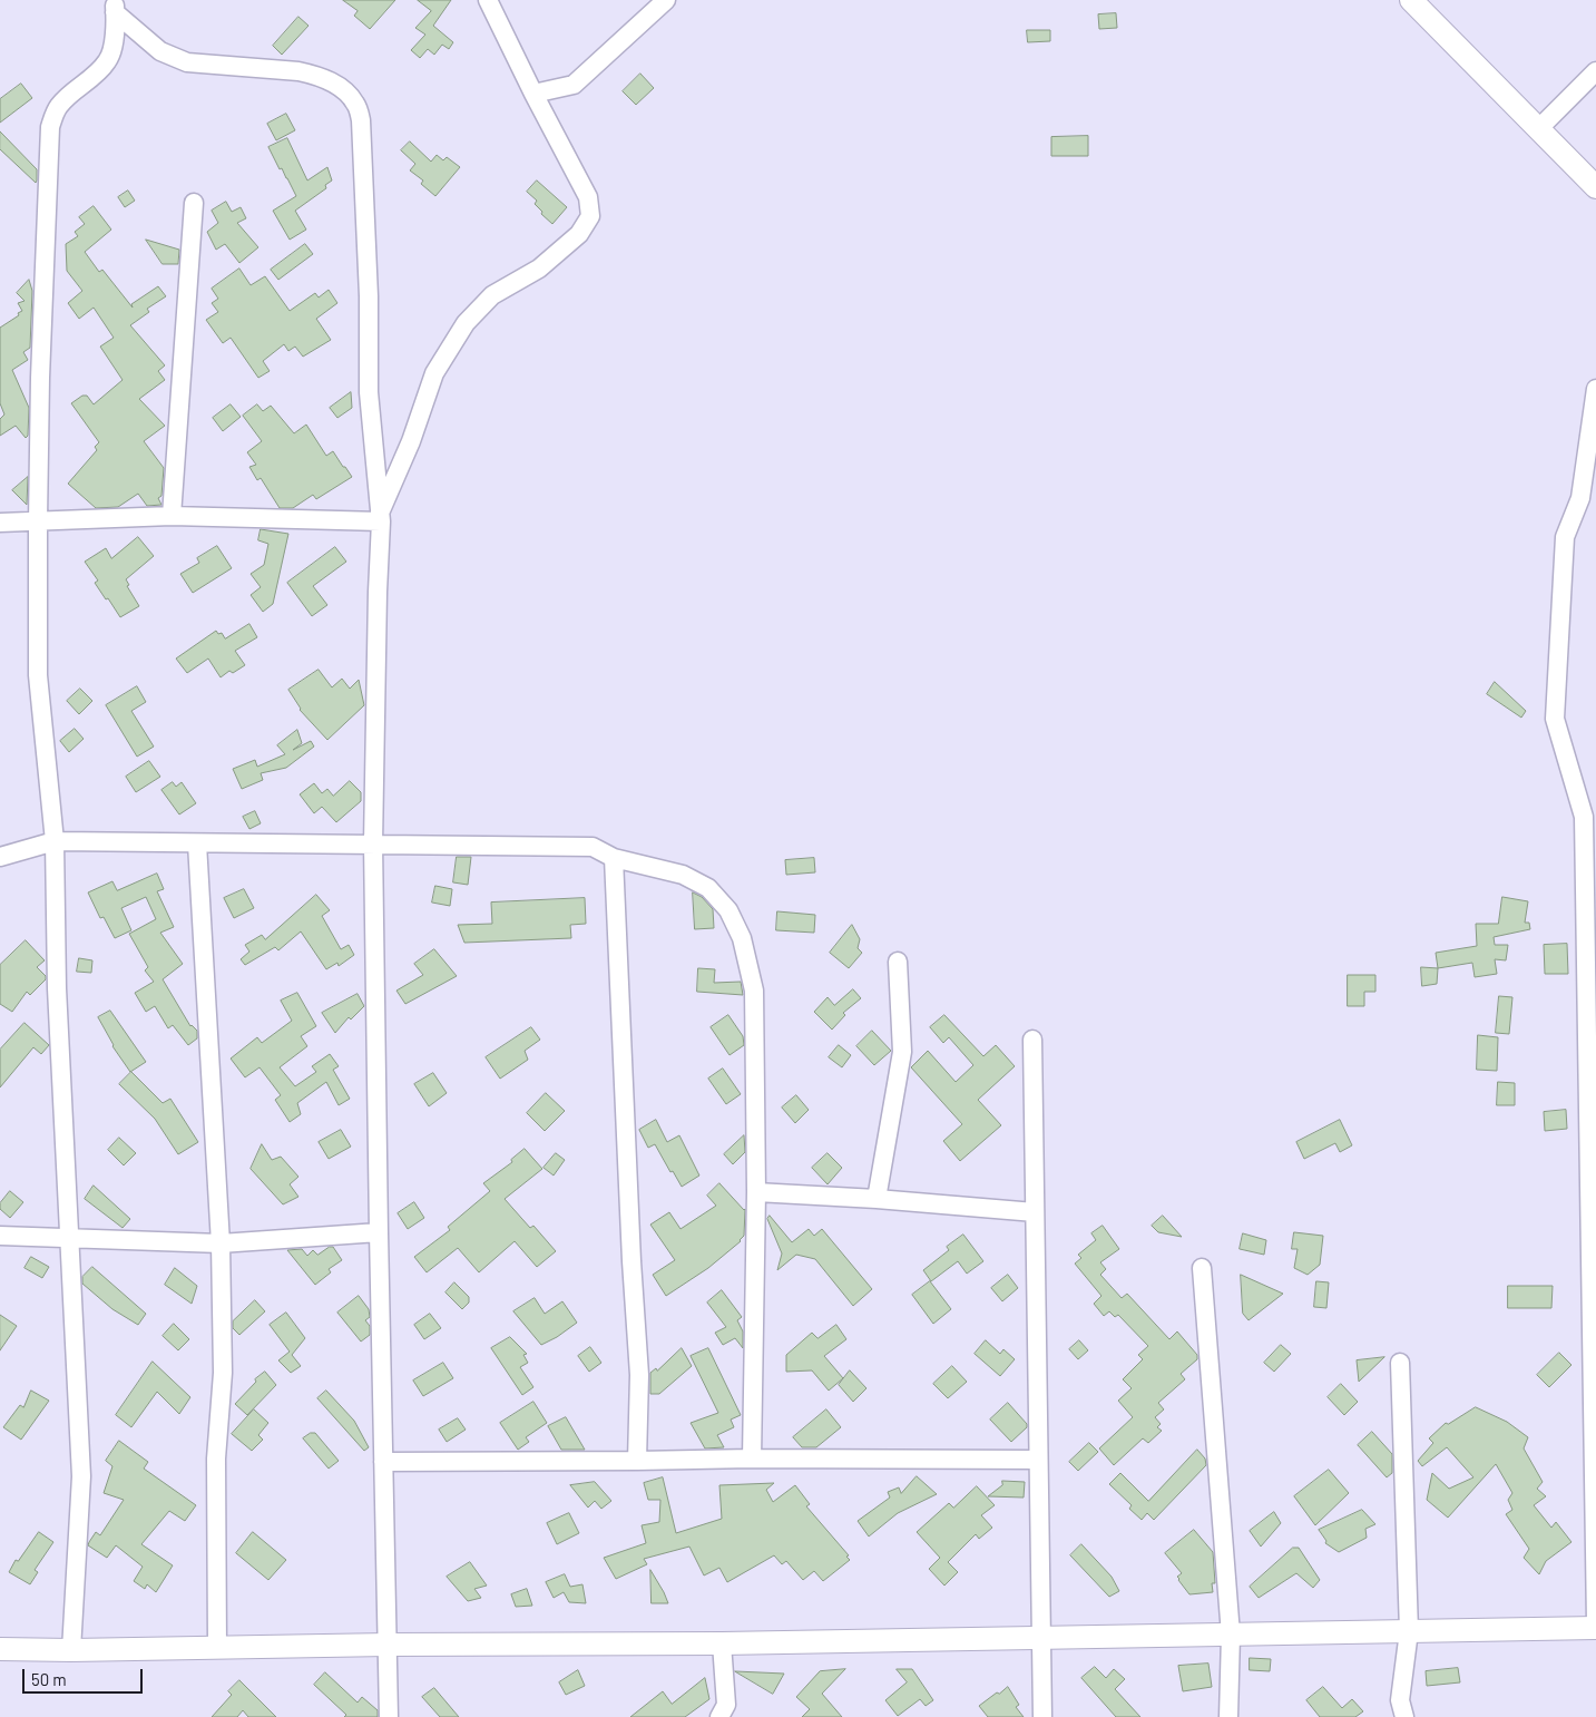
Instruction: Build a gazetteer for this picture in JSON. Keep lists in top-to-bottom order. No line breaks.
{"scale_bar":"50 m"}
